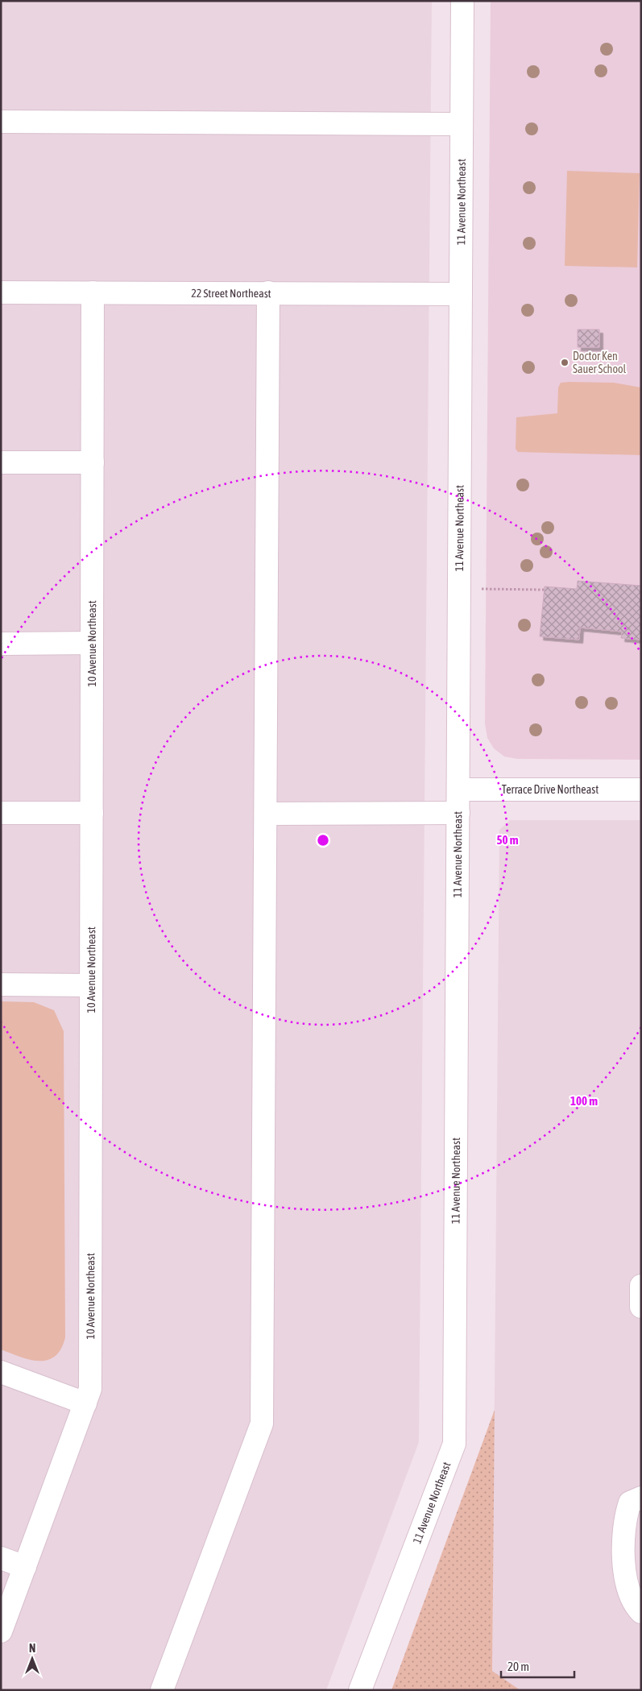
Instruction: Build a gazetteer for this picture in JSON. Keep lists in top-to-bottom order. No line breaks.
{"streets":{"street":["11 Avenue Northeast","22 Street Northeast","10 Avenue Northeast","Terrace Drive Northeast"]},"crossings":[["11 Avenue Northeast","22 Street Northeast"],["11 Avenue Northeast","Terrace Drive Northeast"],["22 Street Northeast","10 Avenue Northeast"]],"places":["Doctor Ken Sauer School"],"scale_bar":"20 m","north":"top","rings":["50 m","100 m"]}
